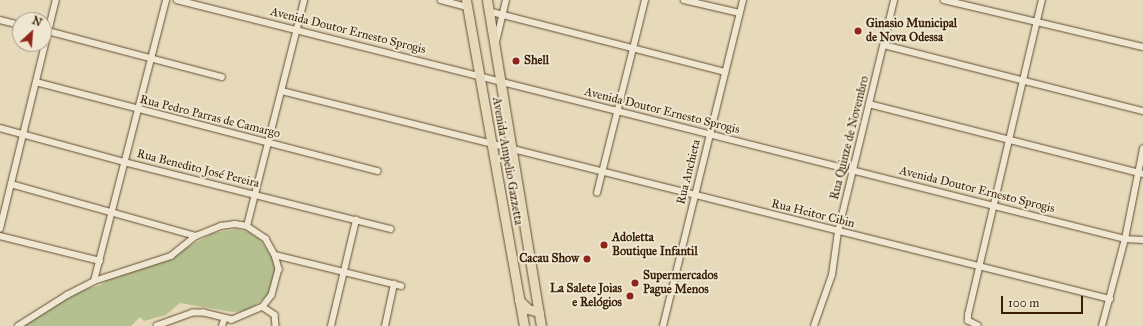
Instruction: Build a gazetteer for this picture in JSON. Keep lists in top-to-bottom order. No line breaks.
{"streets":{"main road":["Avenida Ampelio Gazzetta"],"street":["Avenida Doutor Ernesto Sprogis","Rua Pedro Parras de Camargo","Rua Quinze de Novembro","Rua Benedito José Pereira","Rua Anchieta","Rua Heitor Cibin"]},"crossings":[["Avenida Doutor Ernesto Sprogis","Rua Quinze de Novembro"],["Avenida Doutor Ernesto Sprogis","Avenida Ampelio Gazzetta"],["Avenida Doutor Ernesto Sprogis","Rua Anchieta"],["Rua Quinze de Novembro","Rua Heitor Cibin"],["Avenida Ampelio Gazzetta","Rua Heitor Cibin"],["Rua Anchieta","Rua Heitor Cibin"]],"places":["Ginasio Municipal de Nova Odessa","Shell","Adoletta Boutique Infantil","Cacau Show","Supermercados Pague Menos","La Salete Joias e Relógios"],"scale_bar":"100 m","north":"top right"}
